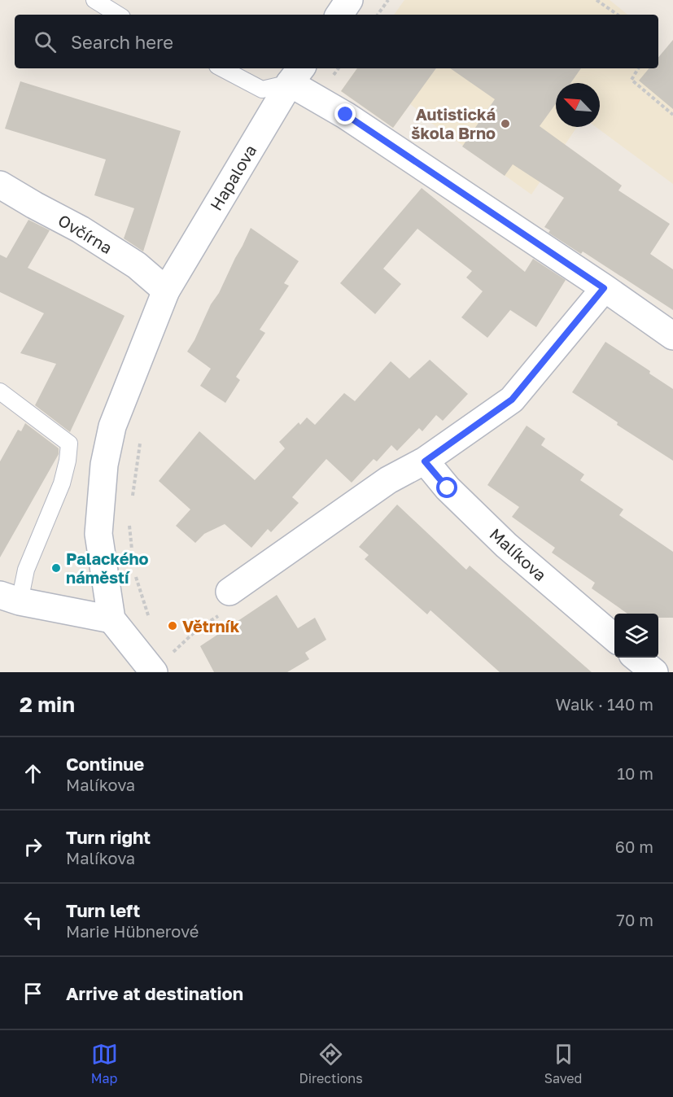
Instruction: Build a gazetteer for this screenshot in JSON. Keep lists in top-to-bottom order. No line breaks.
{"streets":{"street":["Hapalova","Ovčírna","Malíkova"]},"crossings":[["Hapalova","Ovčírna"]],"places":["Autistická škola Brno","Palackého náměstí","Větrník"],"north":"top left","page":{"search":"Search here","heading":["2 min","Walk · 140 m"],"list":[["Continue","Malíkova","10 m"],["Turn right","Malíkova","60 m"],["Turn left","Marie Hübnerové","70 m"],"Arrive at destination"],"nav":["Map","Directions","Saved"]}}
